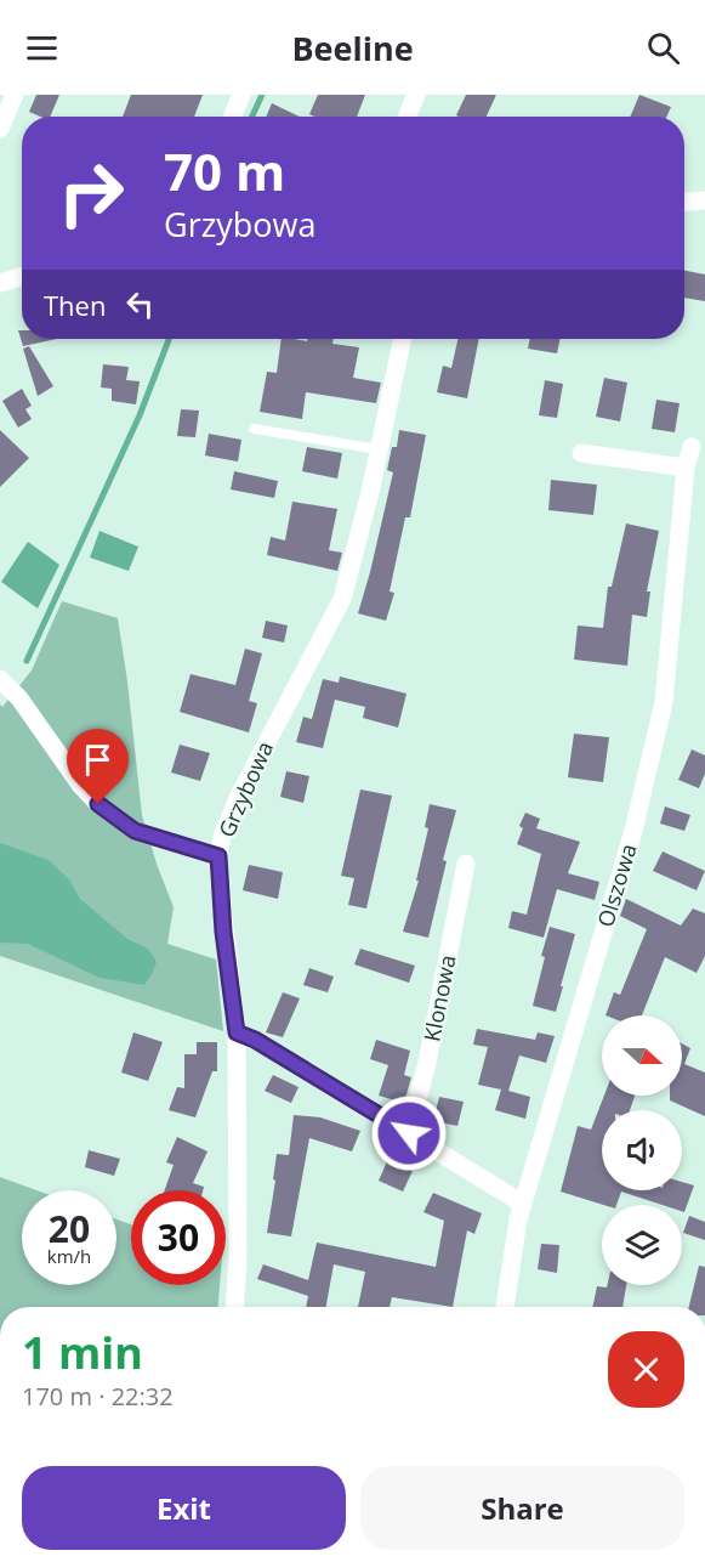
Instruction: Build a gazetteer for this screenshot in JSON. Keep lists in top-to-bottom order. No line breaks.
{"streets":{"street":["Grzybowa","Olszowa","Klonowa"]},"north":"right","page":{"header":"Beeline","turn":["70 m","Grzybowa"],"then":"Then","speed":"20 km/h","limit":"30","heading":["1 min","170 m · 22:32"],"buttons":["Exit","Share"]}}
